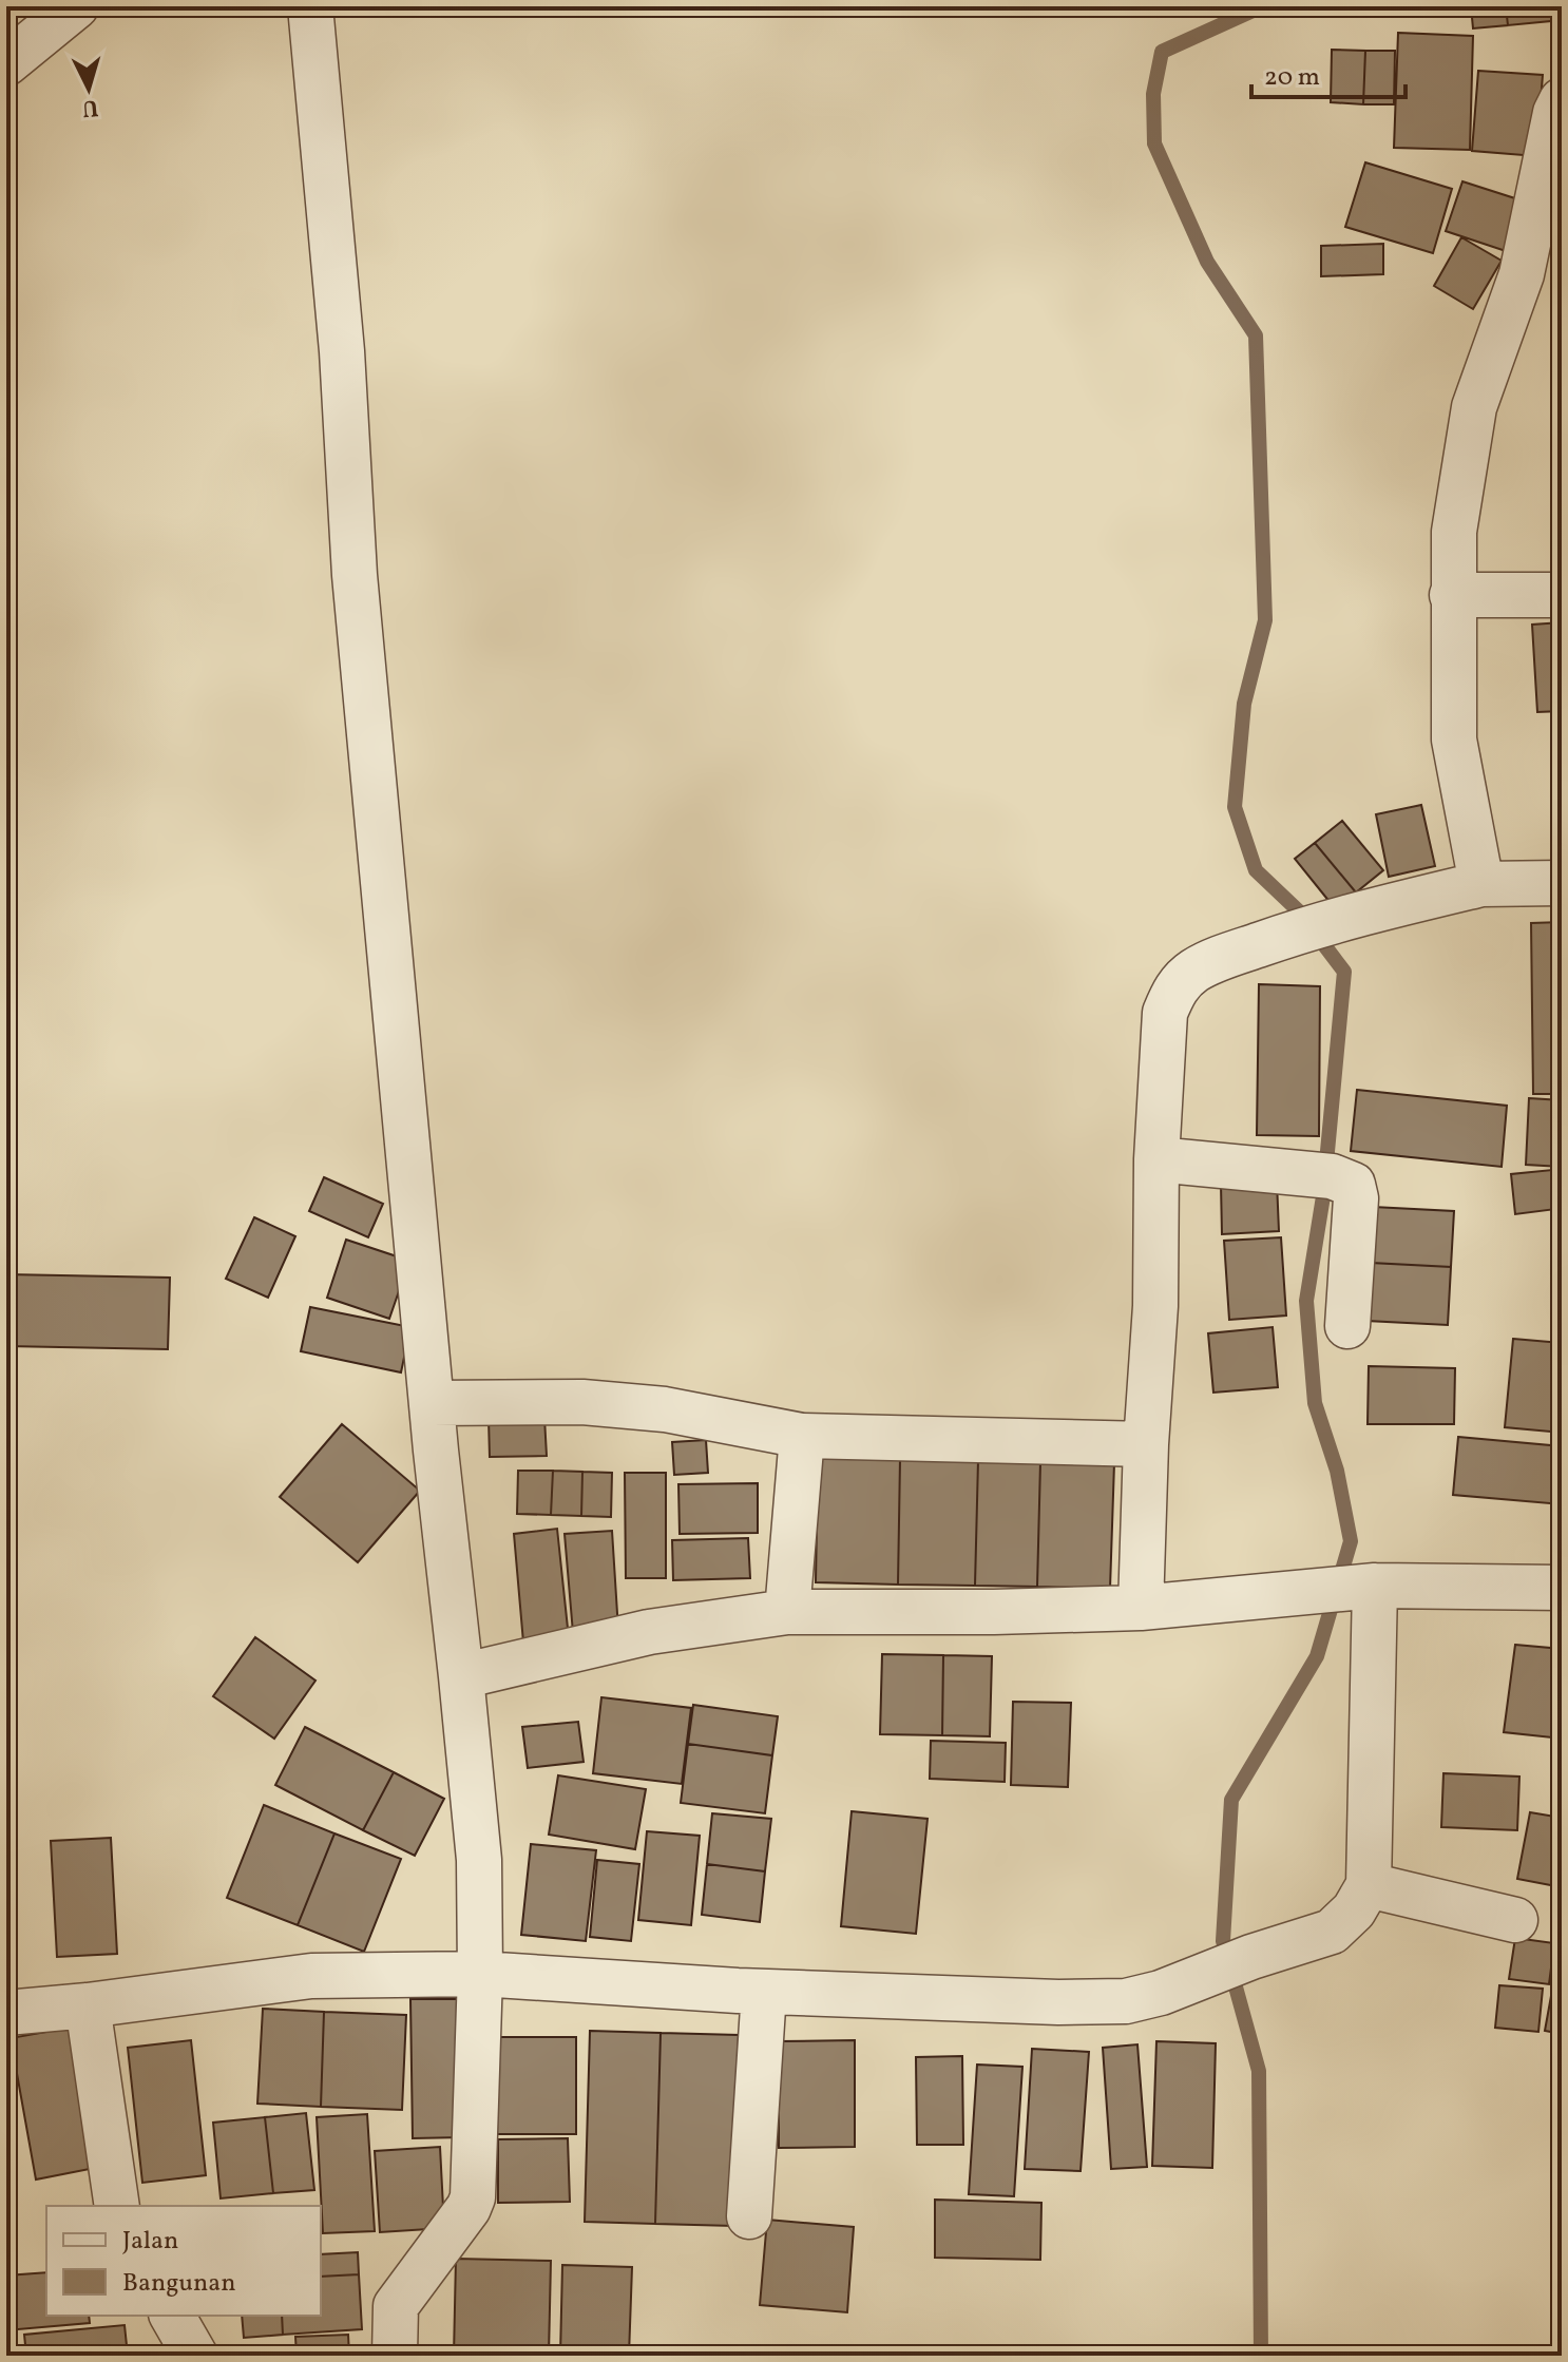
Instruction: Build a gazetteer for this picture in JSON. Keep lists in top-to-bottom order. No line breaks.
{"legend":["Jalan","Bangunan"],"scale_bar":"20 m","north":"bottom"}
